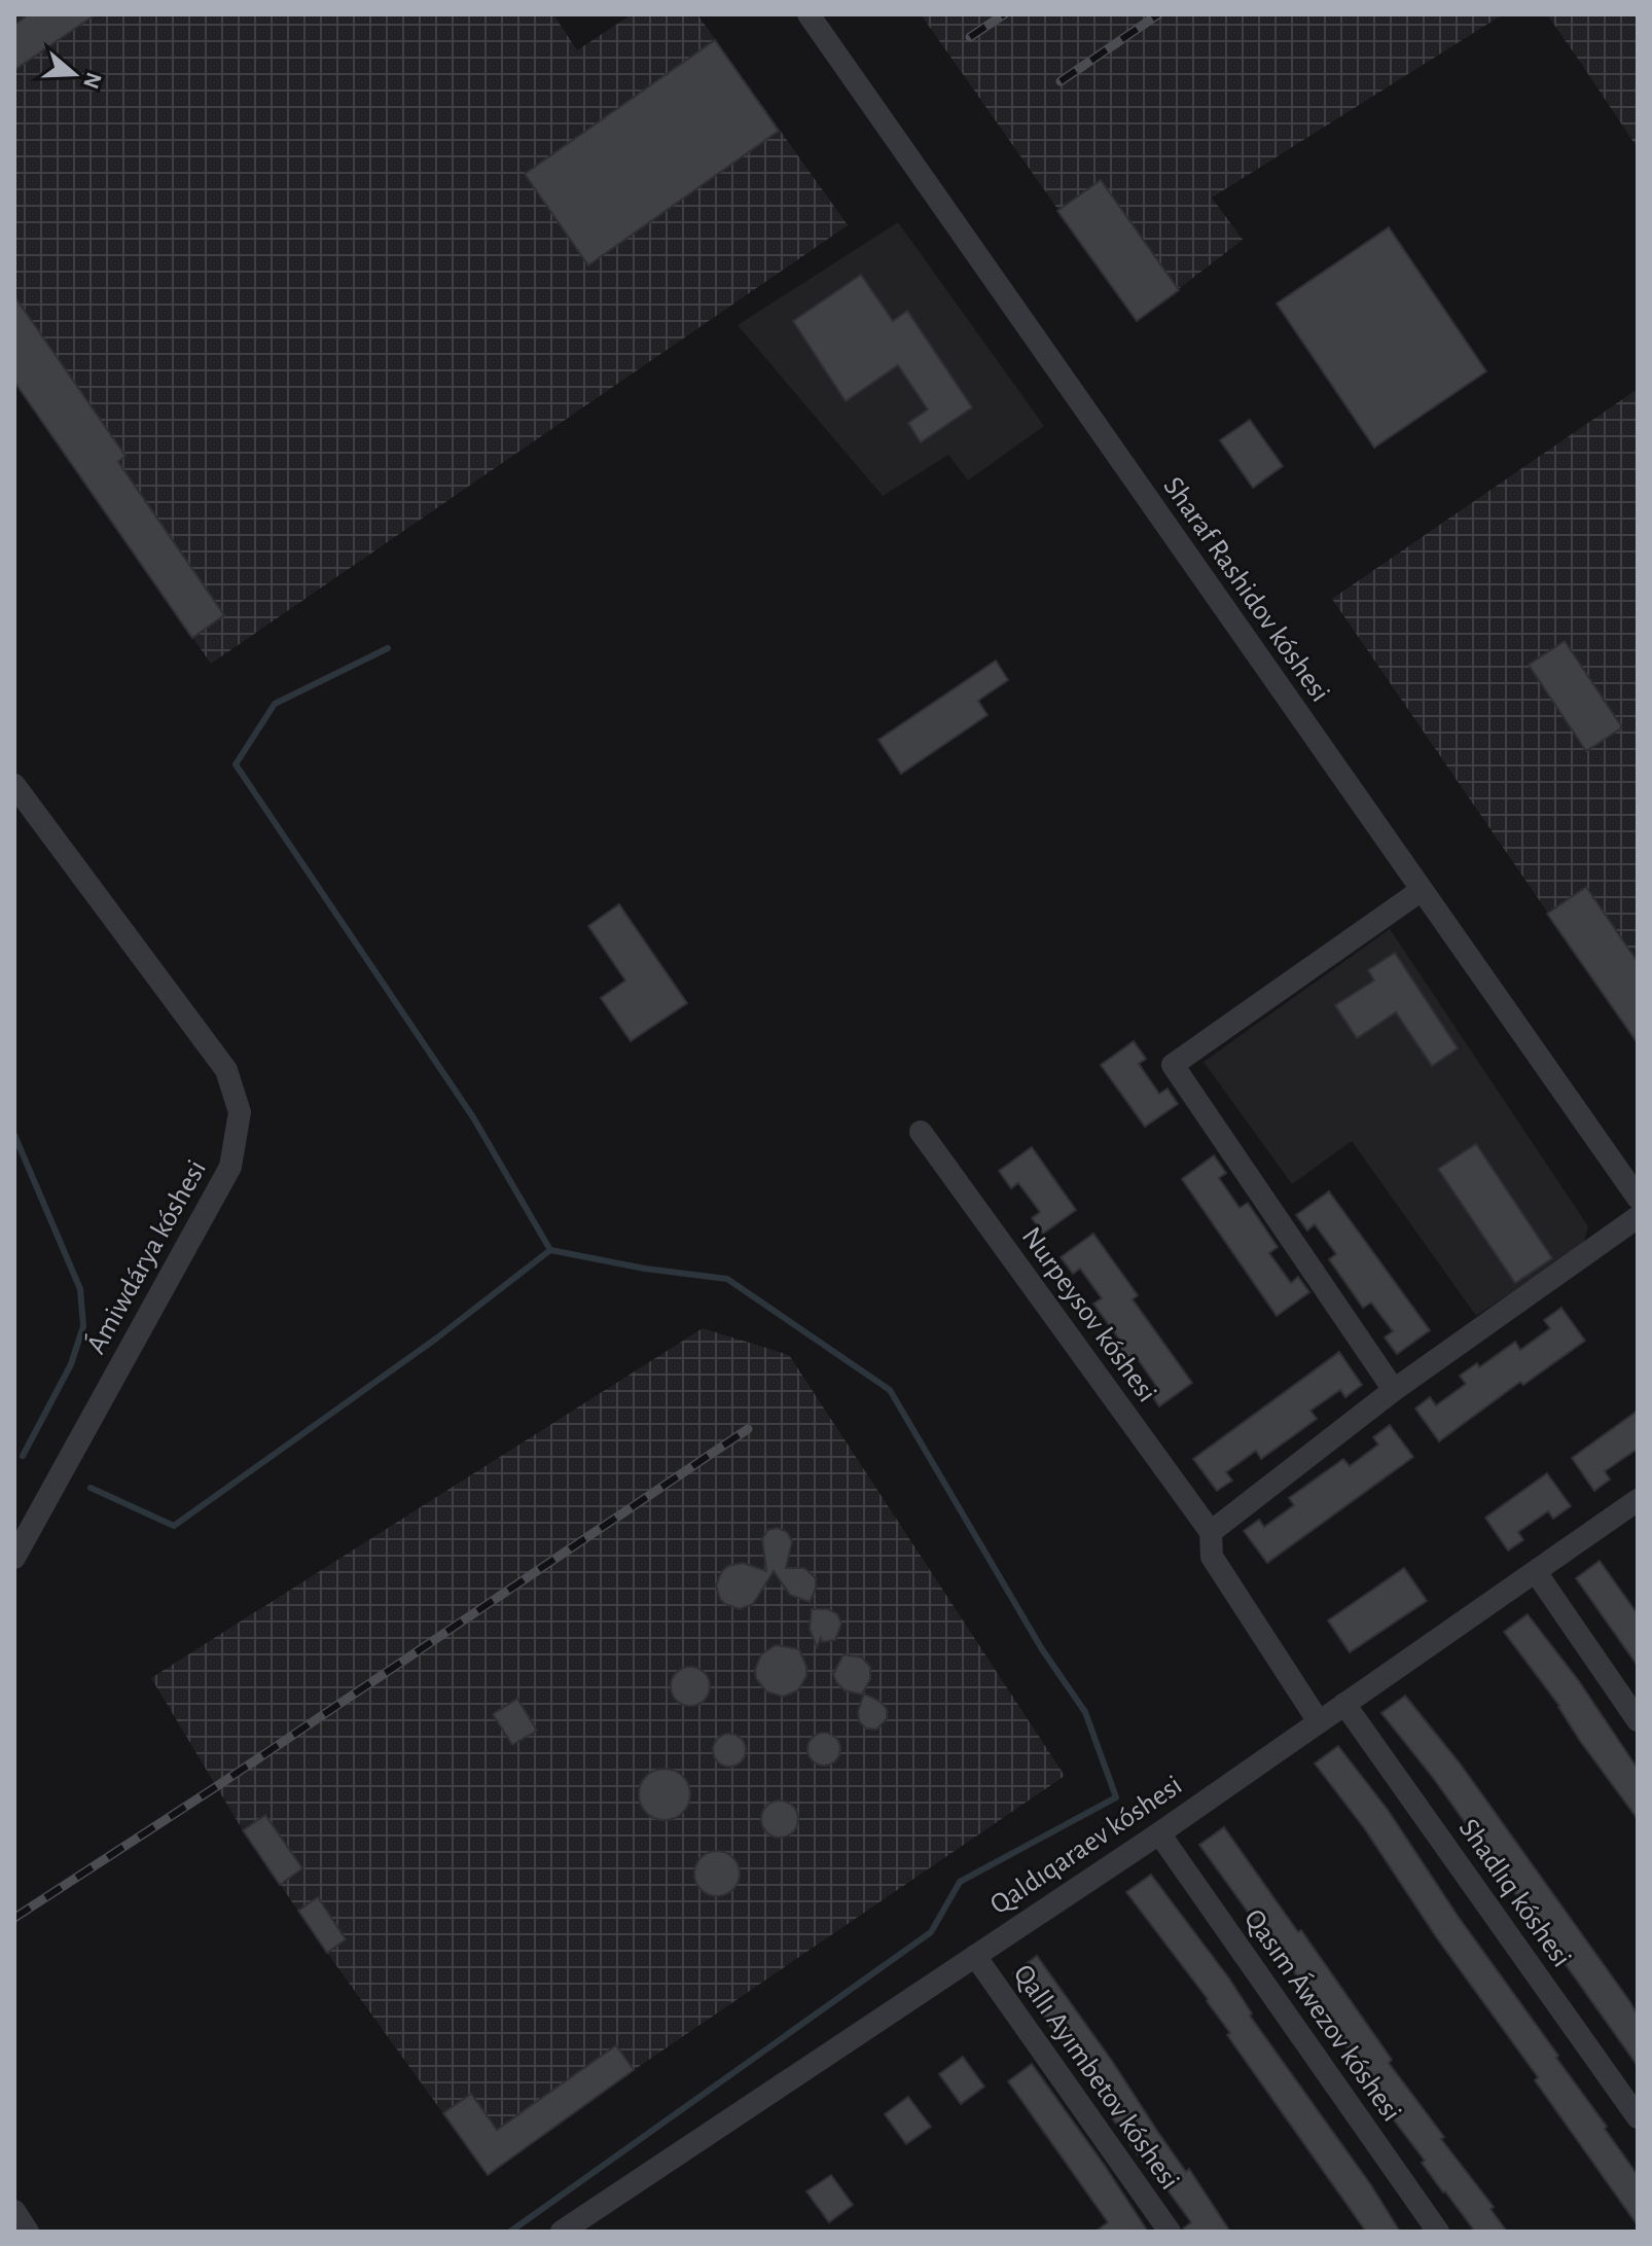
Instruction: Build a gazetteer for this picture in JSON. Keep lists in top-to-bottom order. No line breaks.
{"streets":{"street":["Sharaf Rashidov kóshesi","Ámiwdárya kóshesi","Nurpeysov kóshesi","Qaldıqaraev kóshesi","Shadlıq kóshesi","Qasım Áwezov kóshesi","Qallı Ayımbetov kóshesi"]},"crossings":[["Nurpeysov kóshesi","Qaldıqaraev kóshesi"],["Qaldıqaraev kóshesi","Shadlıq kóshesi"],["Qaldıqaraev kóshesi","Qasım Áwezov kóshesi"],["Qaldıqaraev kóshesi","Qallı Ayımbetov kóshesi"]],"north":"right"}
